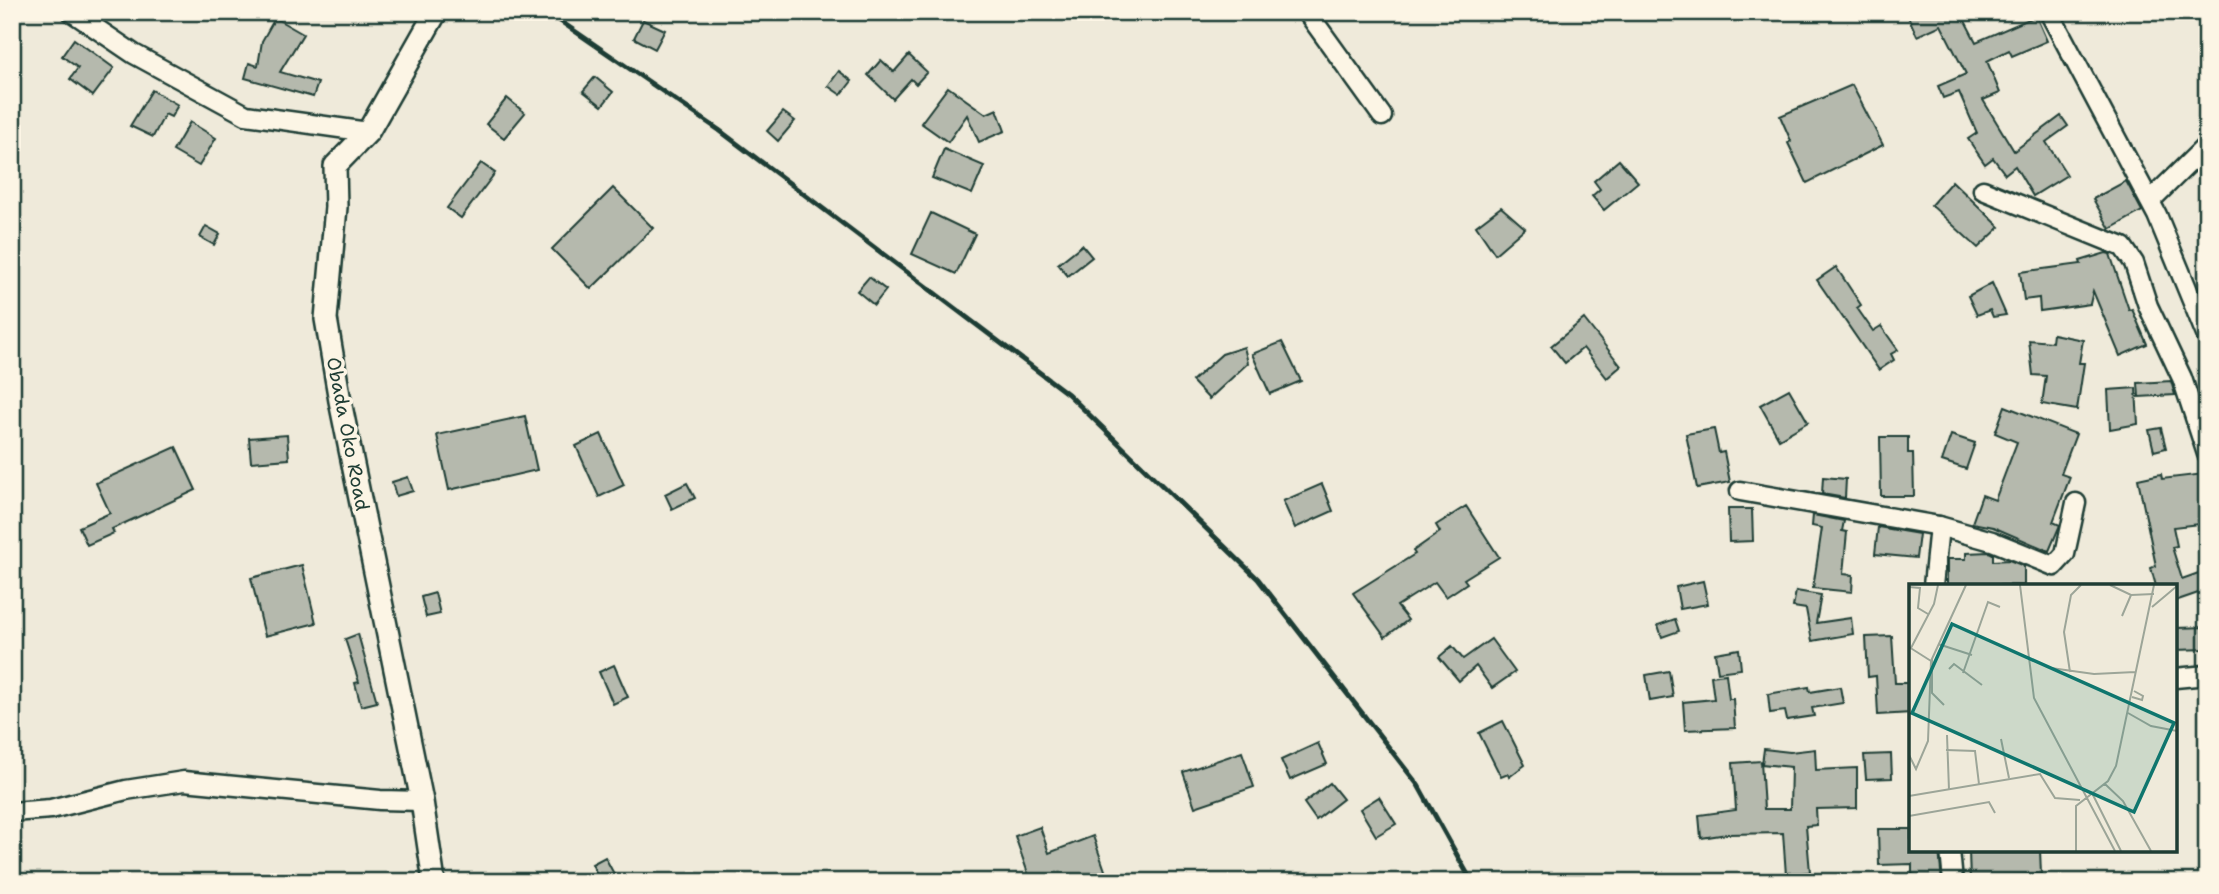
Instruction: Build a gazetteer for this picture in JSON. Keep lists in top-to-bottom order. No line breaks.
{"streets":{"main road":["Obada Oko Road"]}}
